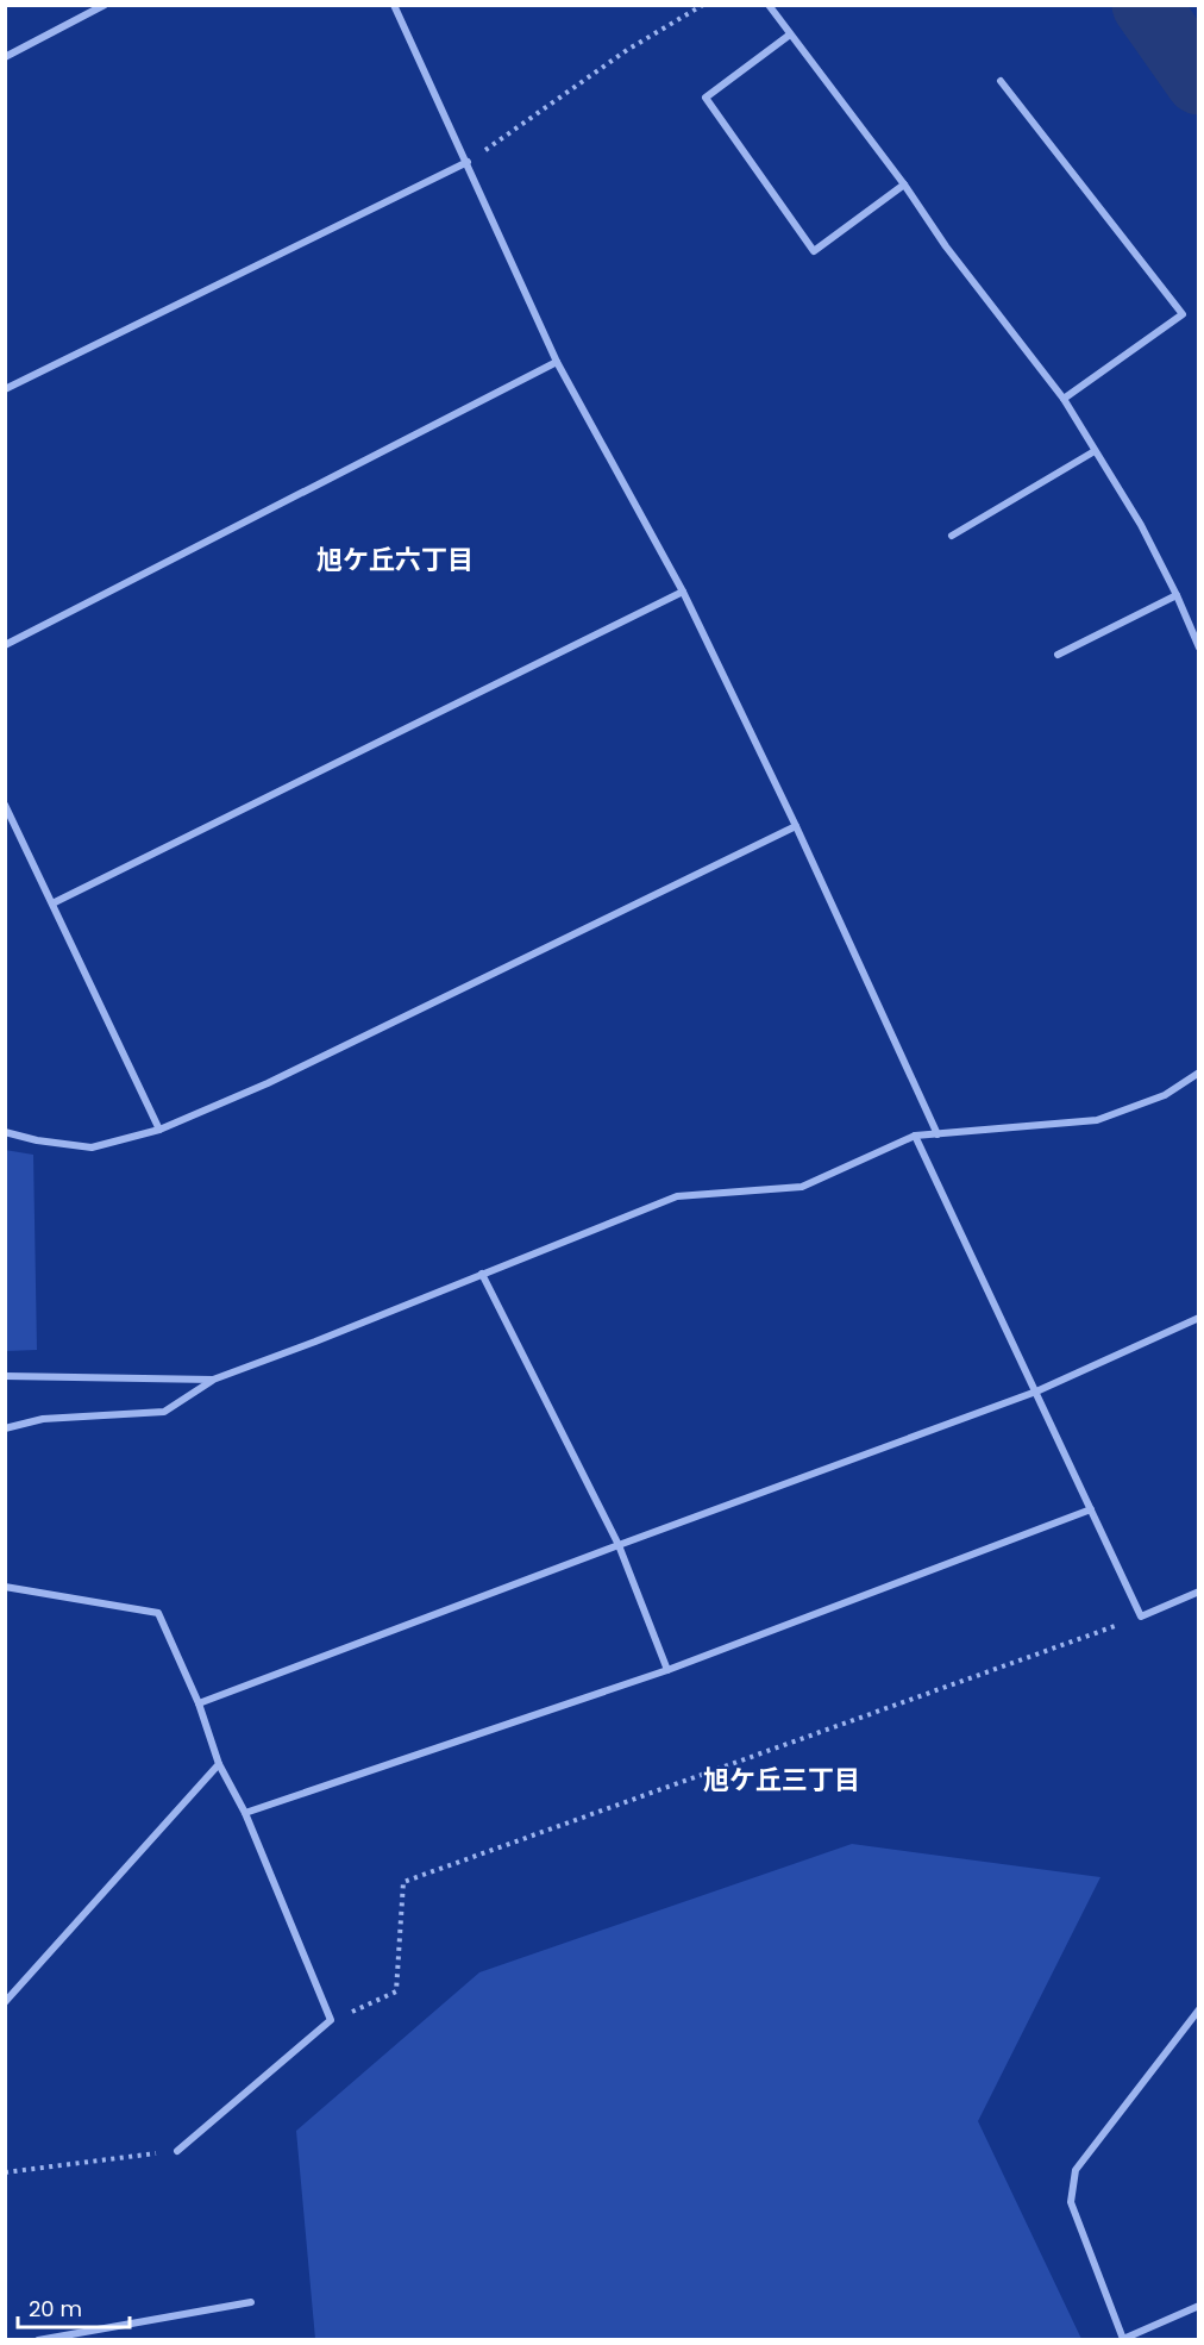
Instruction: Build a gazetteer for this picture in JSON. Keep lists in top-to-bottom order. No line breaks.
{"districts":["旭ケ丘六丁目","旭ケ丘三丁目"],"scale_bar":"20 m"}
